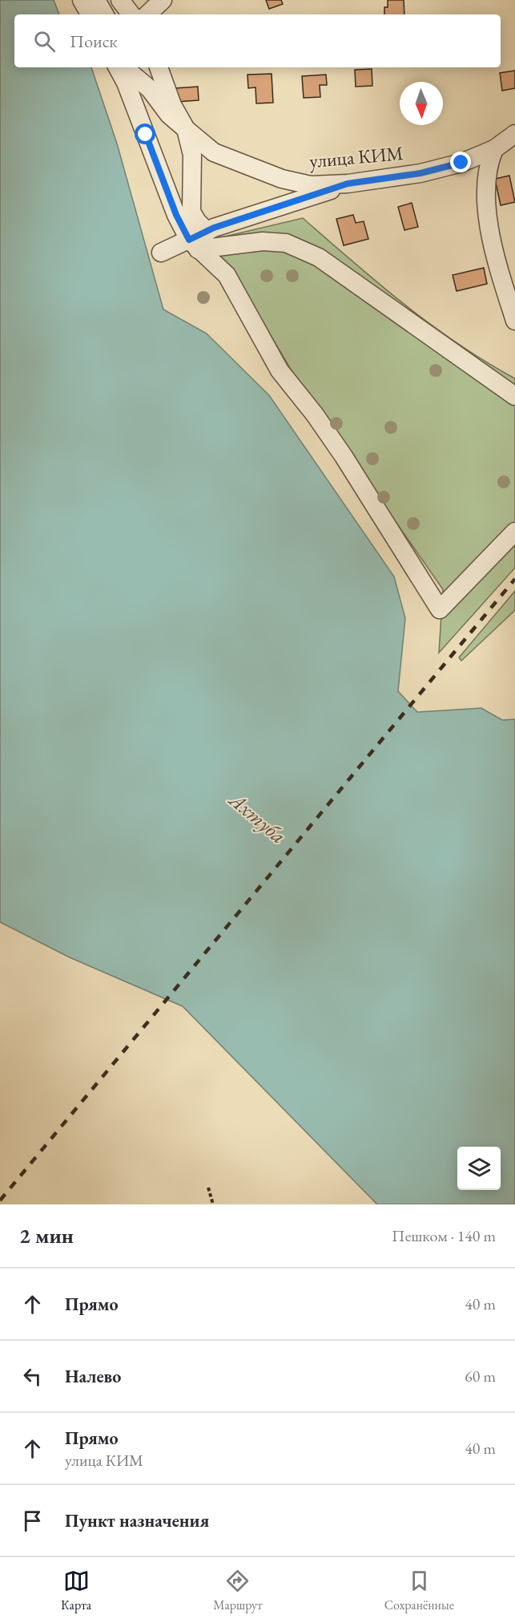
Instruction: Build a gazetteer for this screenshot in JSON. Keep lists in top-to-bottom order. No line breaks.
{"streets":{"street":["улица КИМ"]},"water":["Ахтуба"],"north":"bottom","page":{"search":"Поиск","heading":["2 мин","Пешком · 140 m"],"list":[["Прямо","40 m"],["Налево","60 m"],["Прямо","улица КИМ","40 m"],"Пункт назначения"],"nav":["Карта","Маршрут","Сохранённые"]}}
